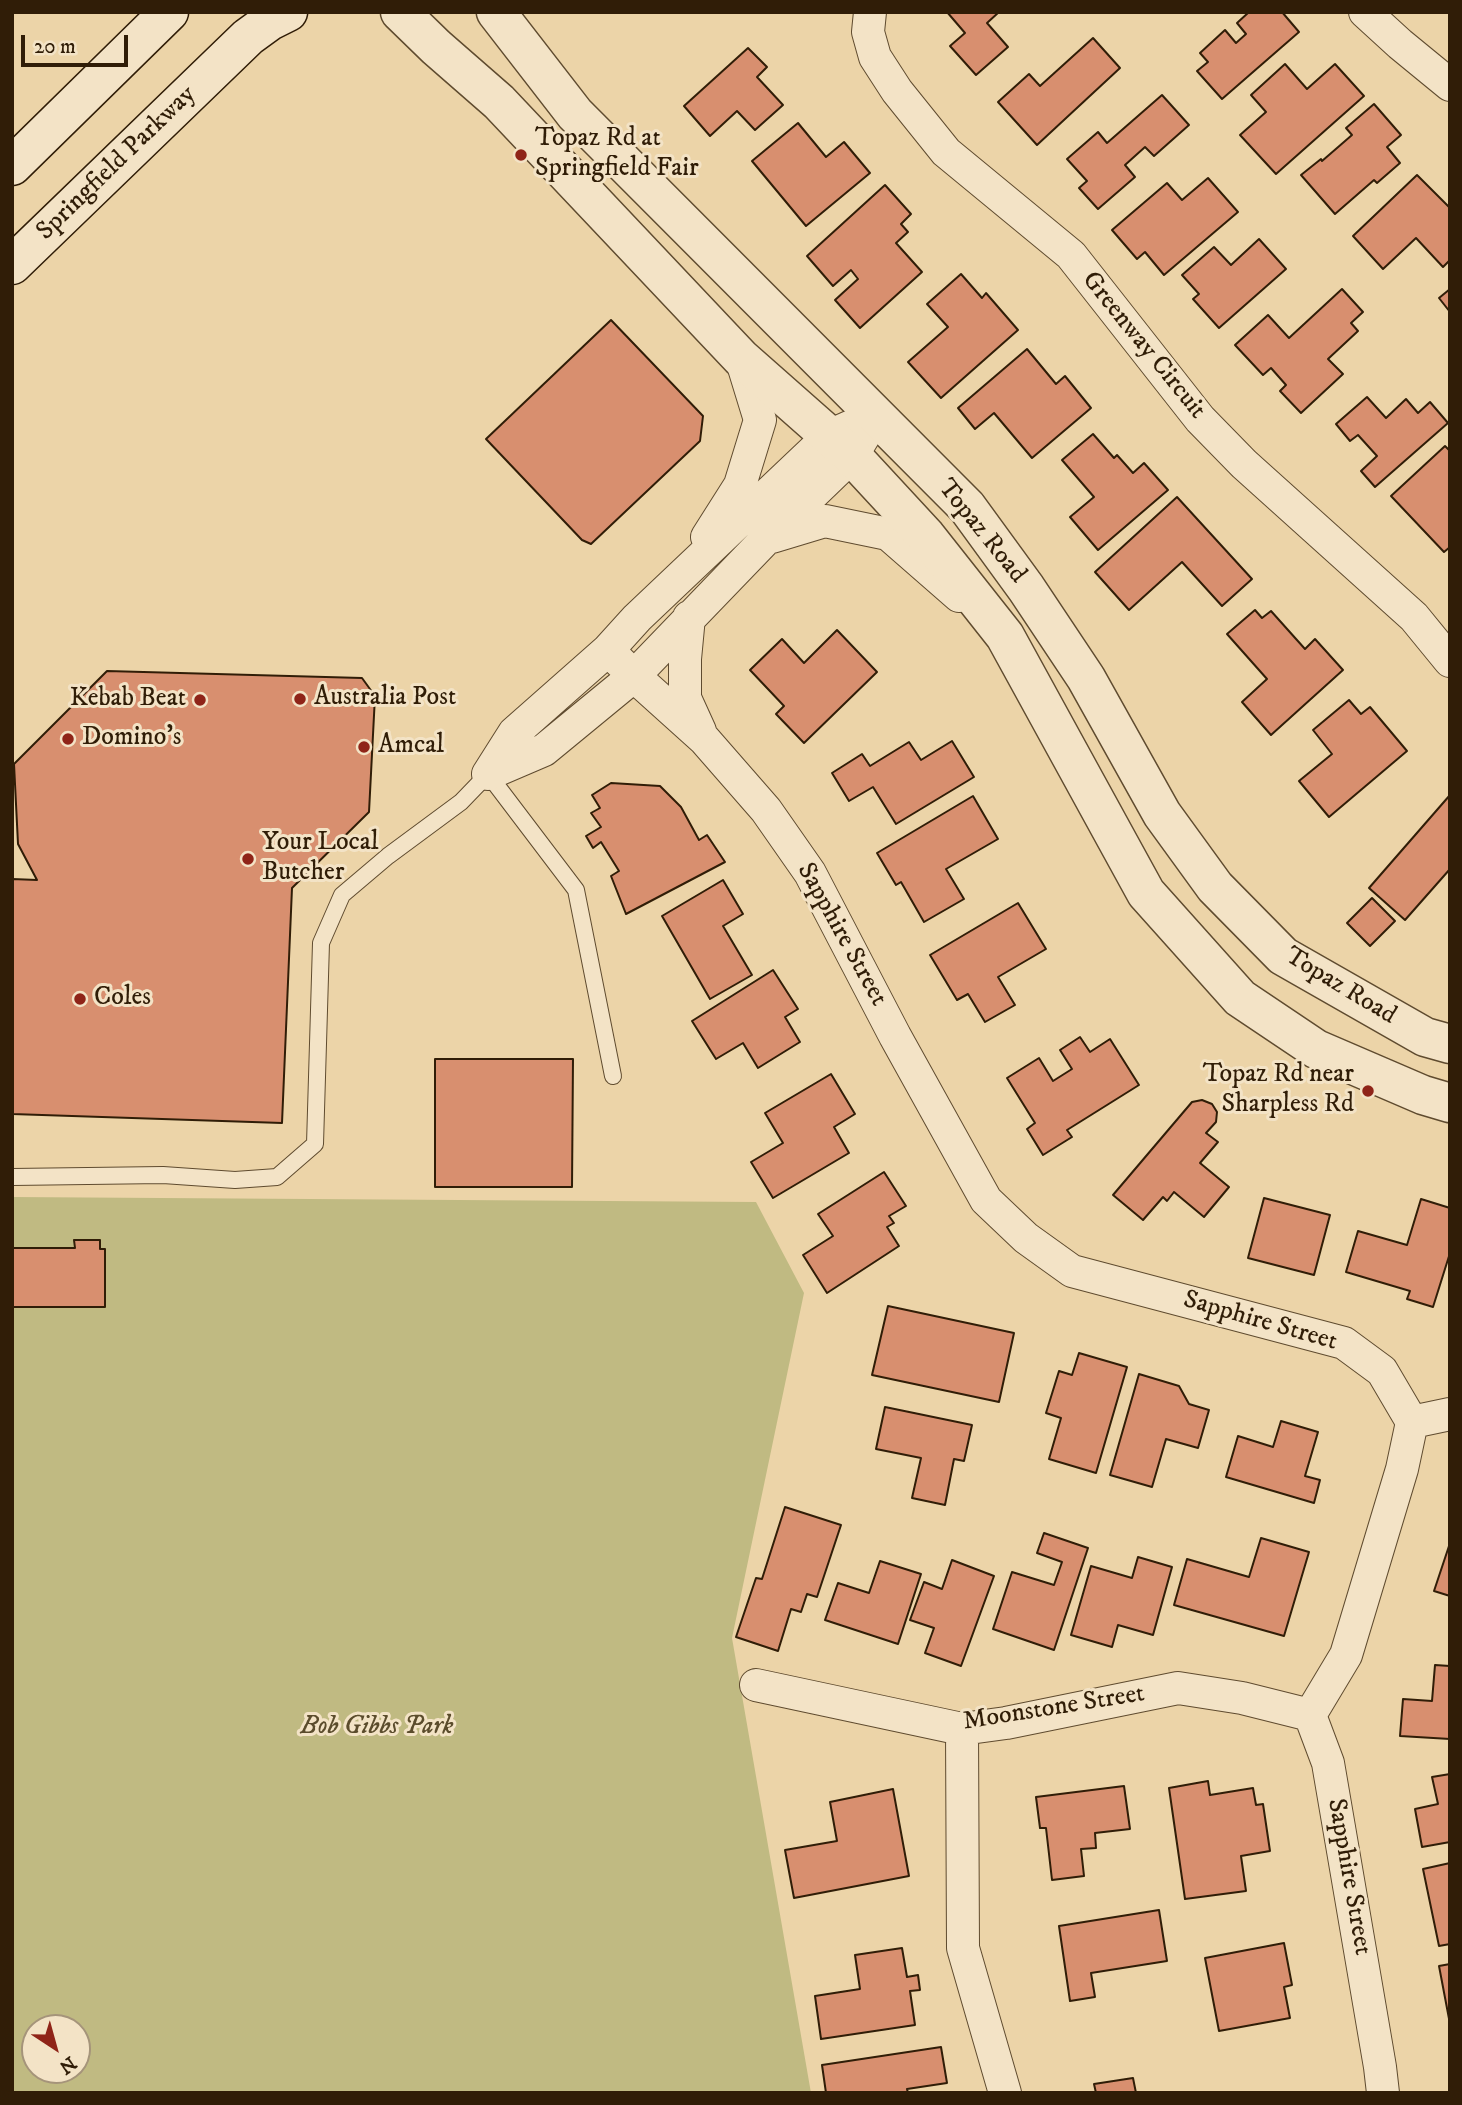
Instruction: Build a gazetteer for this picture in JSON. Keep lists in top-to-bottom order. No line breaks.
{"streets":{"street":["Springfield Parkway","Greenway Circuit","Topaz Road","Sapphire Street","Moonstone Street"]},"crossings":[["Sapphire Street","Moonstone Street"]],"parks":["Bob Gibbs Park"],"places":["Topaz Rd at Springfield Fair","Australia Post","Kebab Beat","Domino's","Amcal","Your Local Butcher","Coles","Topaz Rd near Sharpless Rd"],"scale_bar":"20 m","north":"bottom right"}
